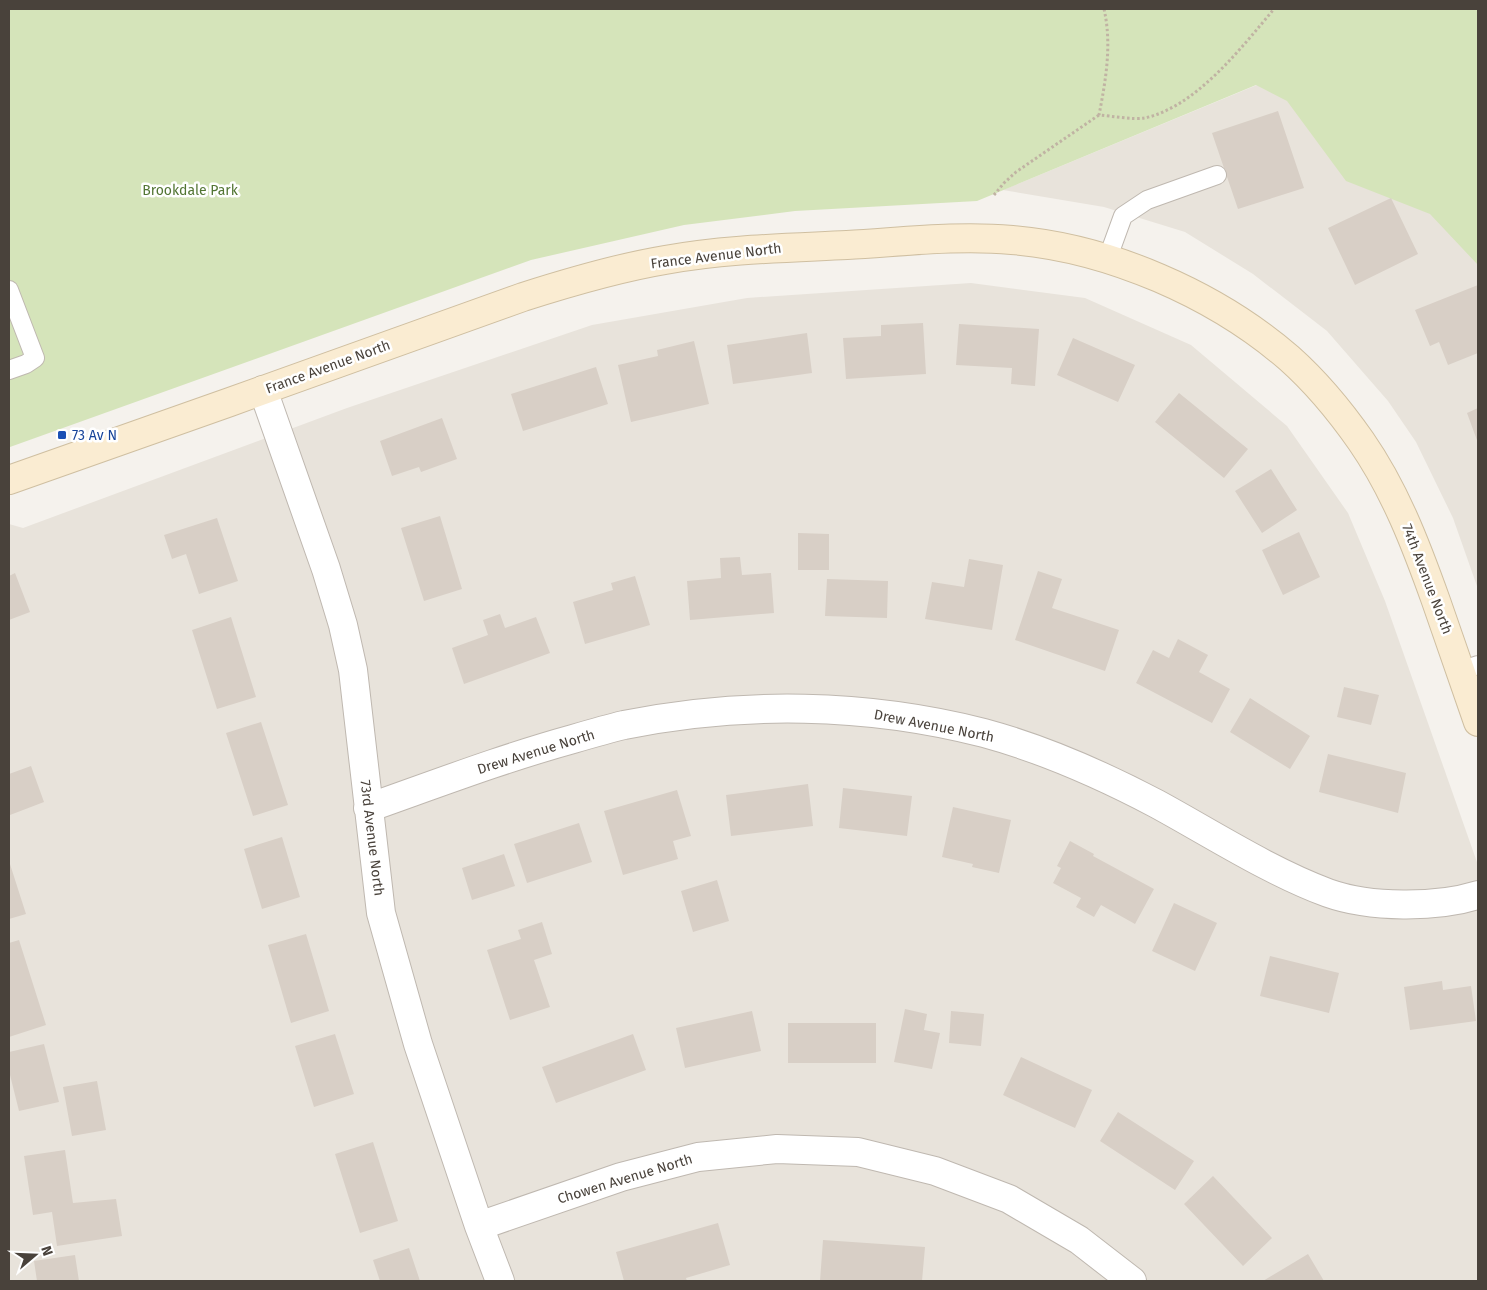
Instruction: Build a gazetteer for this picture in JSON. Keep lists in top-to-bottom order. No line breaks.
{"streets":{"street":["France Avenue North","74th Avenue North","Drew Avenue North","73rd Avenue North","Chowen Avenue North"]},"crossings":[["France Avenue North","74th Avenue North"],["France Avenue North","73rd Avenue North"],["Drew Avenue North","73rd Avenue North"],["73rd Avenue North","Chowen Avenue North"]],"parks":["Brookdale Park"],"places":{"transit":["73 Av N"]},"north":"right"}
